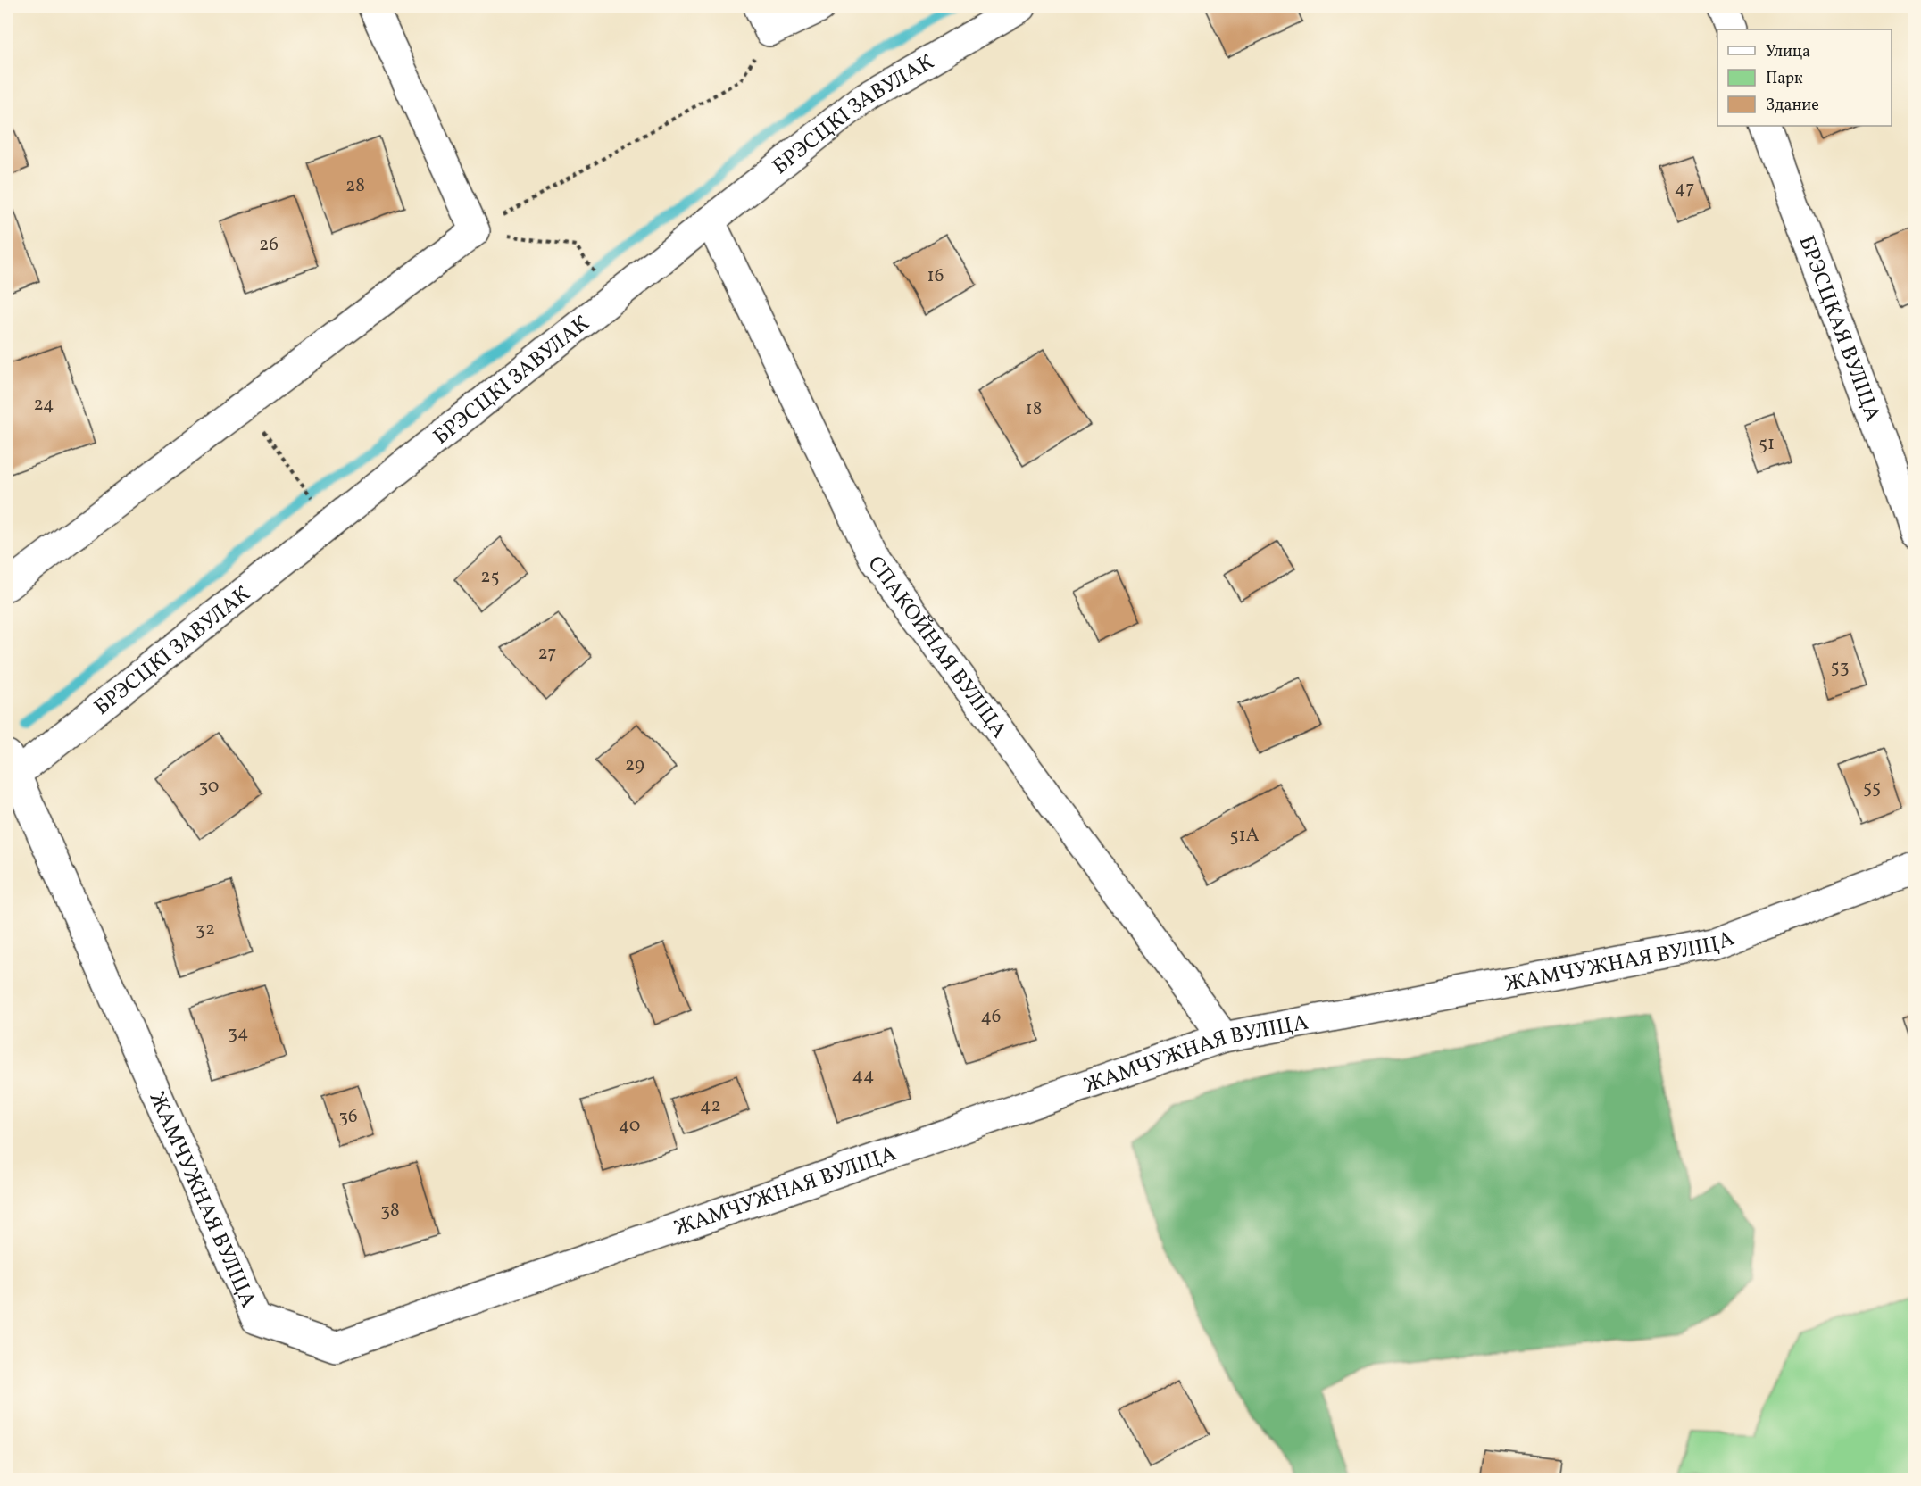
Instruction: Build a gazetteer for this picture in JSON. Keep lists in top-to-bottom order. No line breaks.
{"streets":{"street":["БРЭСЦКІ ЗАВУЛАК","БРЭСЦКАЯ ВУЛІЦА","СПАКОЙНАЯ ВУЛІЦА","ЖАМЧУЖНАЯ ВУЛІЦА"]},"crossings":[["БРЭСЦКІ ЗАВУЛАК","СПАКОЙНАЯ ВУЛІЦА"],["БРЭСЦКІ ЗАВУЛАК","ЖАМЧУЖНАЯ ВУЛІЦА"],["СПАКОЙНАЯ ВУЛІЦА","ЖАМЧУЖНАЯ ВУЛІЦА"]],"house_numbers":["28","47","26","16","24","18","51","25","27","53","29","30","55","51А","32","46","34","44","42","36","40","38"],"legend":["Улица","Парк","Здание"]}
